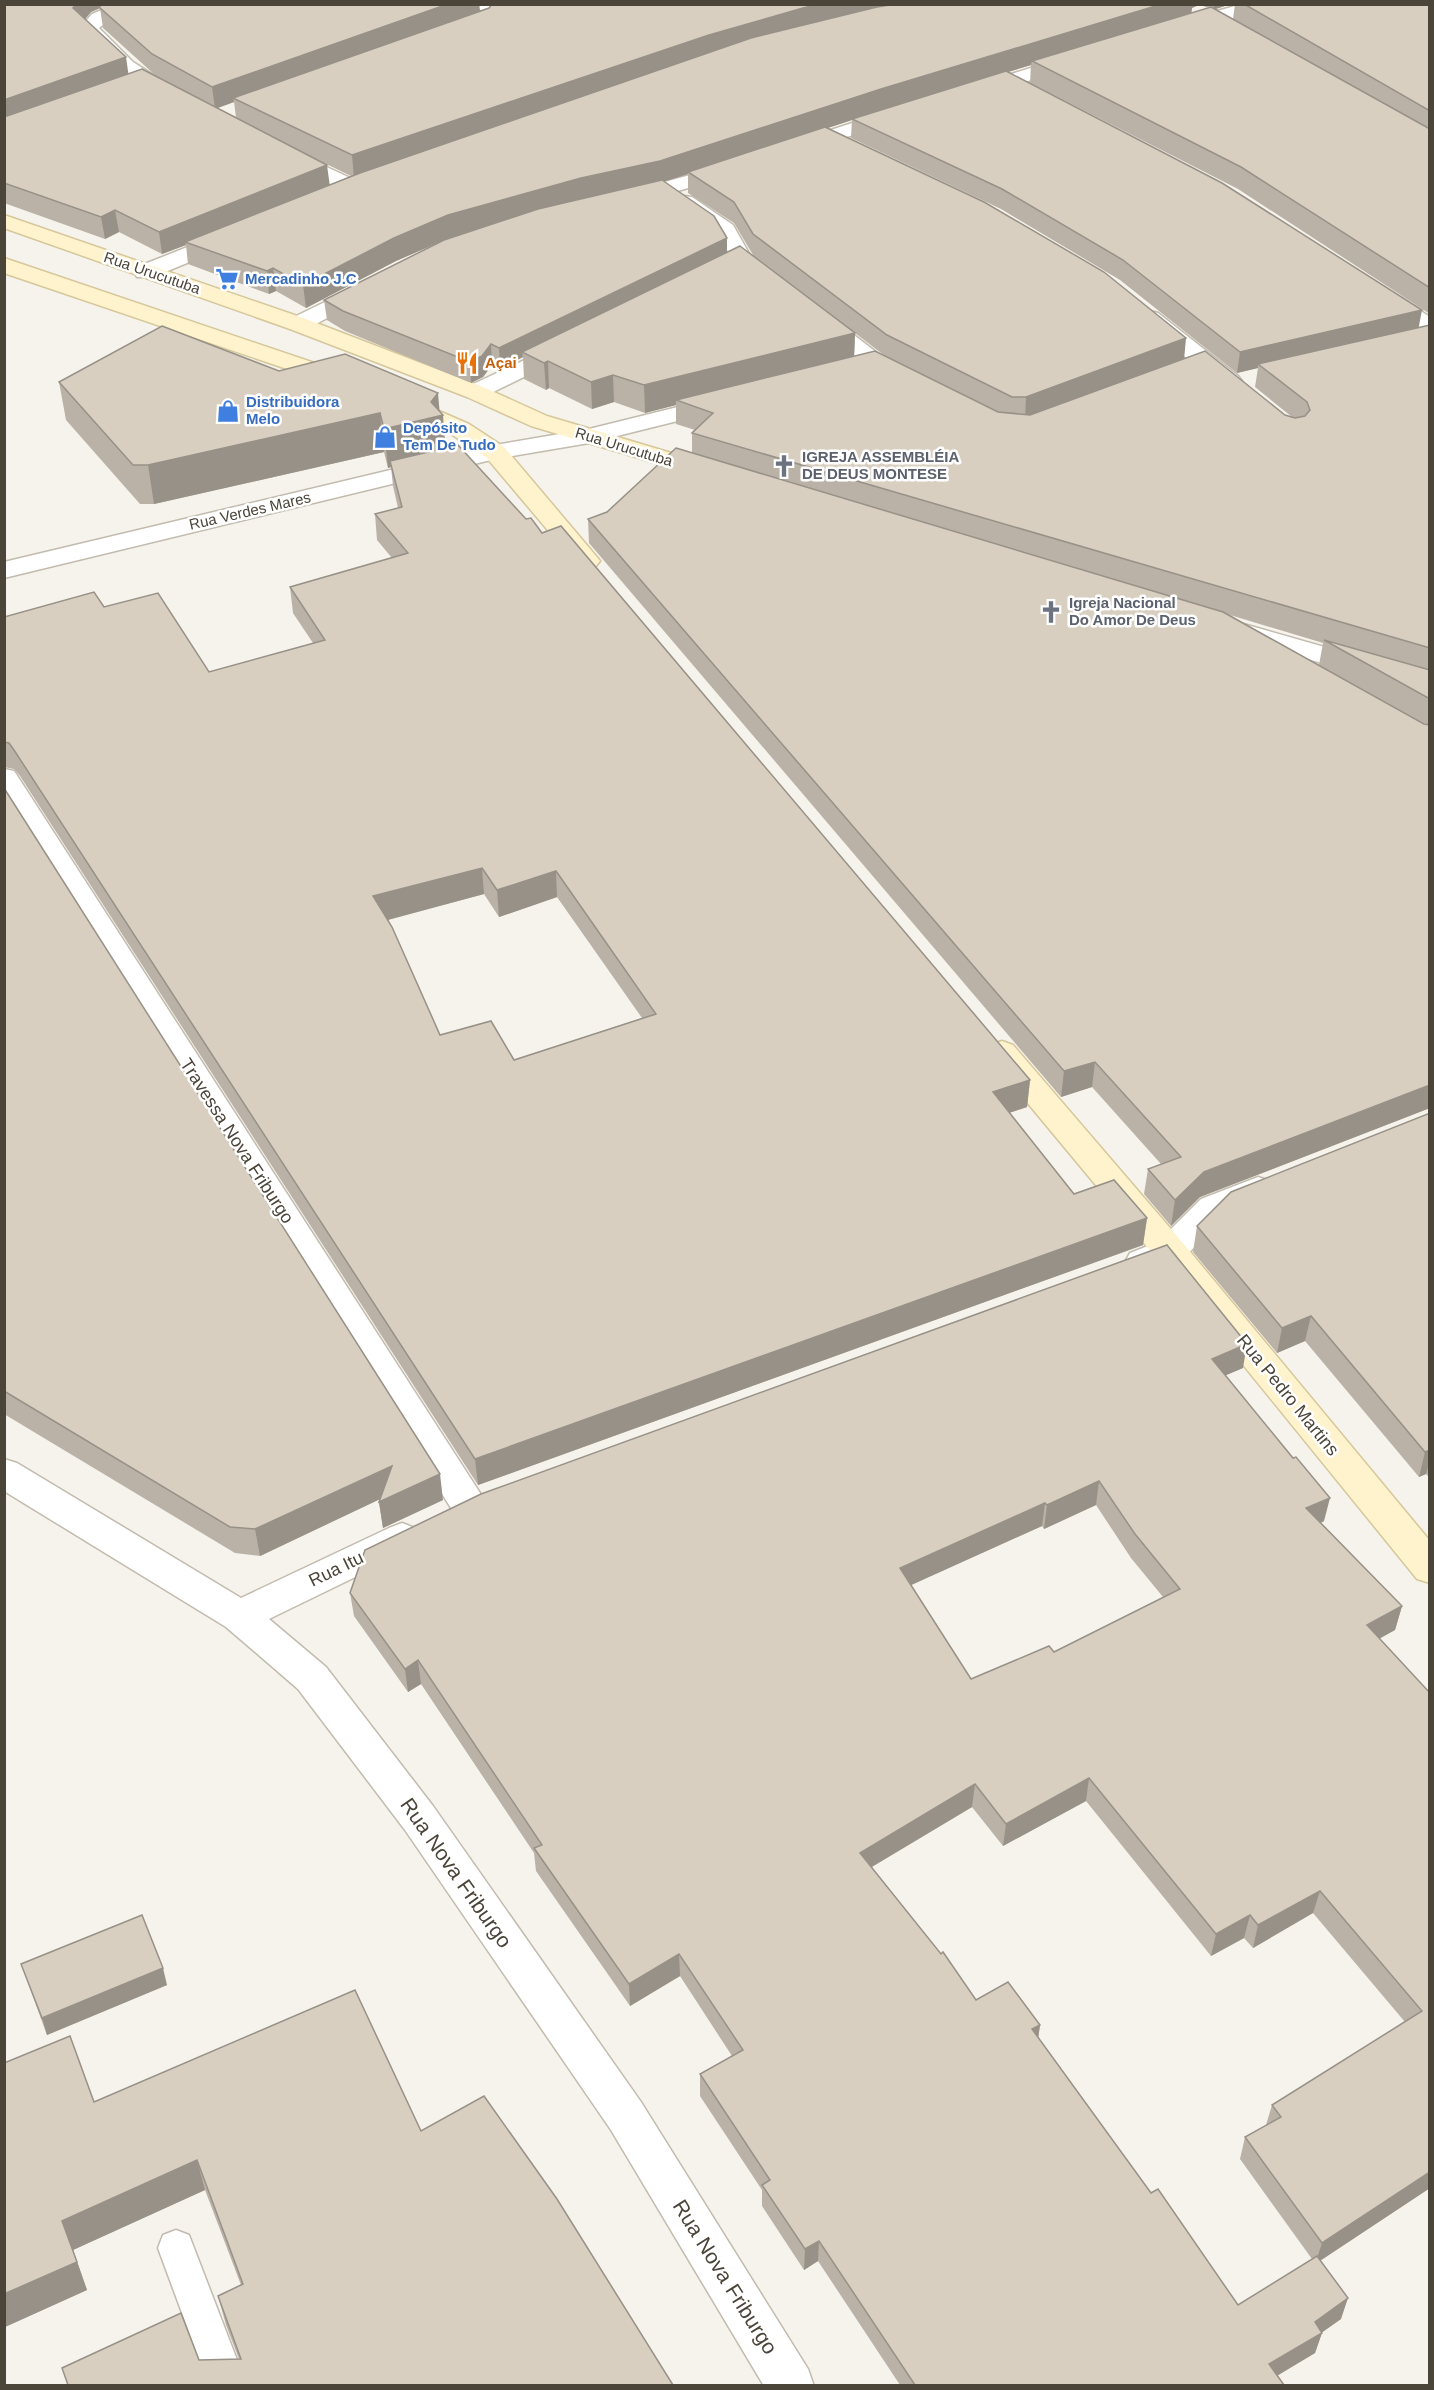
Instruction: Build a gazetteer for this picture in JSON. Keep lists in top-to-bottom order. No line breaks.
{"streets":{"street":["Rua Urucutuba","Rua Verdes Mares","Travessa Nova Friburgo","Rua Pedro Martins","Rua Itu","Rua Nova Friburgo"]},"crossings":[["Rua Urucutuba","Rua Verdes Mares"],["Travessa Nova Friburgo","Rua Itu"],["Rua Itu","Rua Nova Friburgo"]],"places":{"supermarket":["Mercadinho J.C"],"restaurant":["Açai"],"shop":["Distribuidora Melo","Depósito Tem De Tudo"],"church":["IGREJA ASSEMBLÉIA DE DEUS MONTESE","Igreja Nacional Do Amor De Deus"]}}
